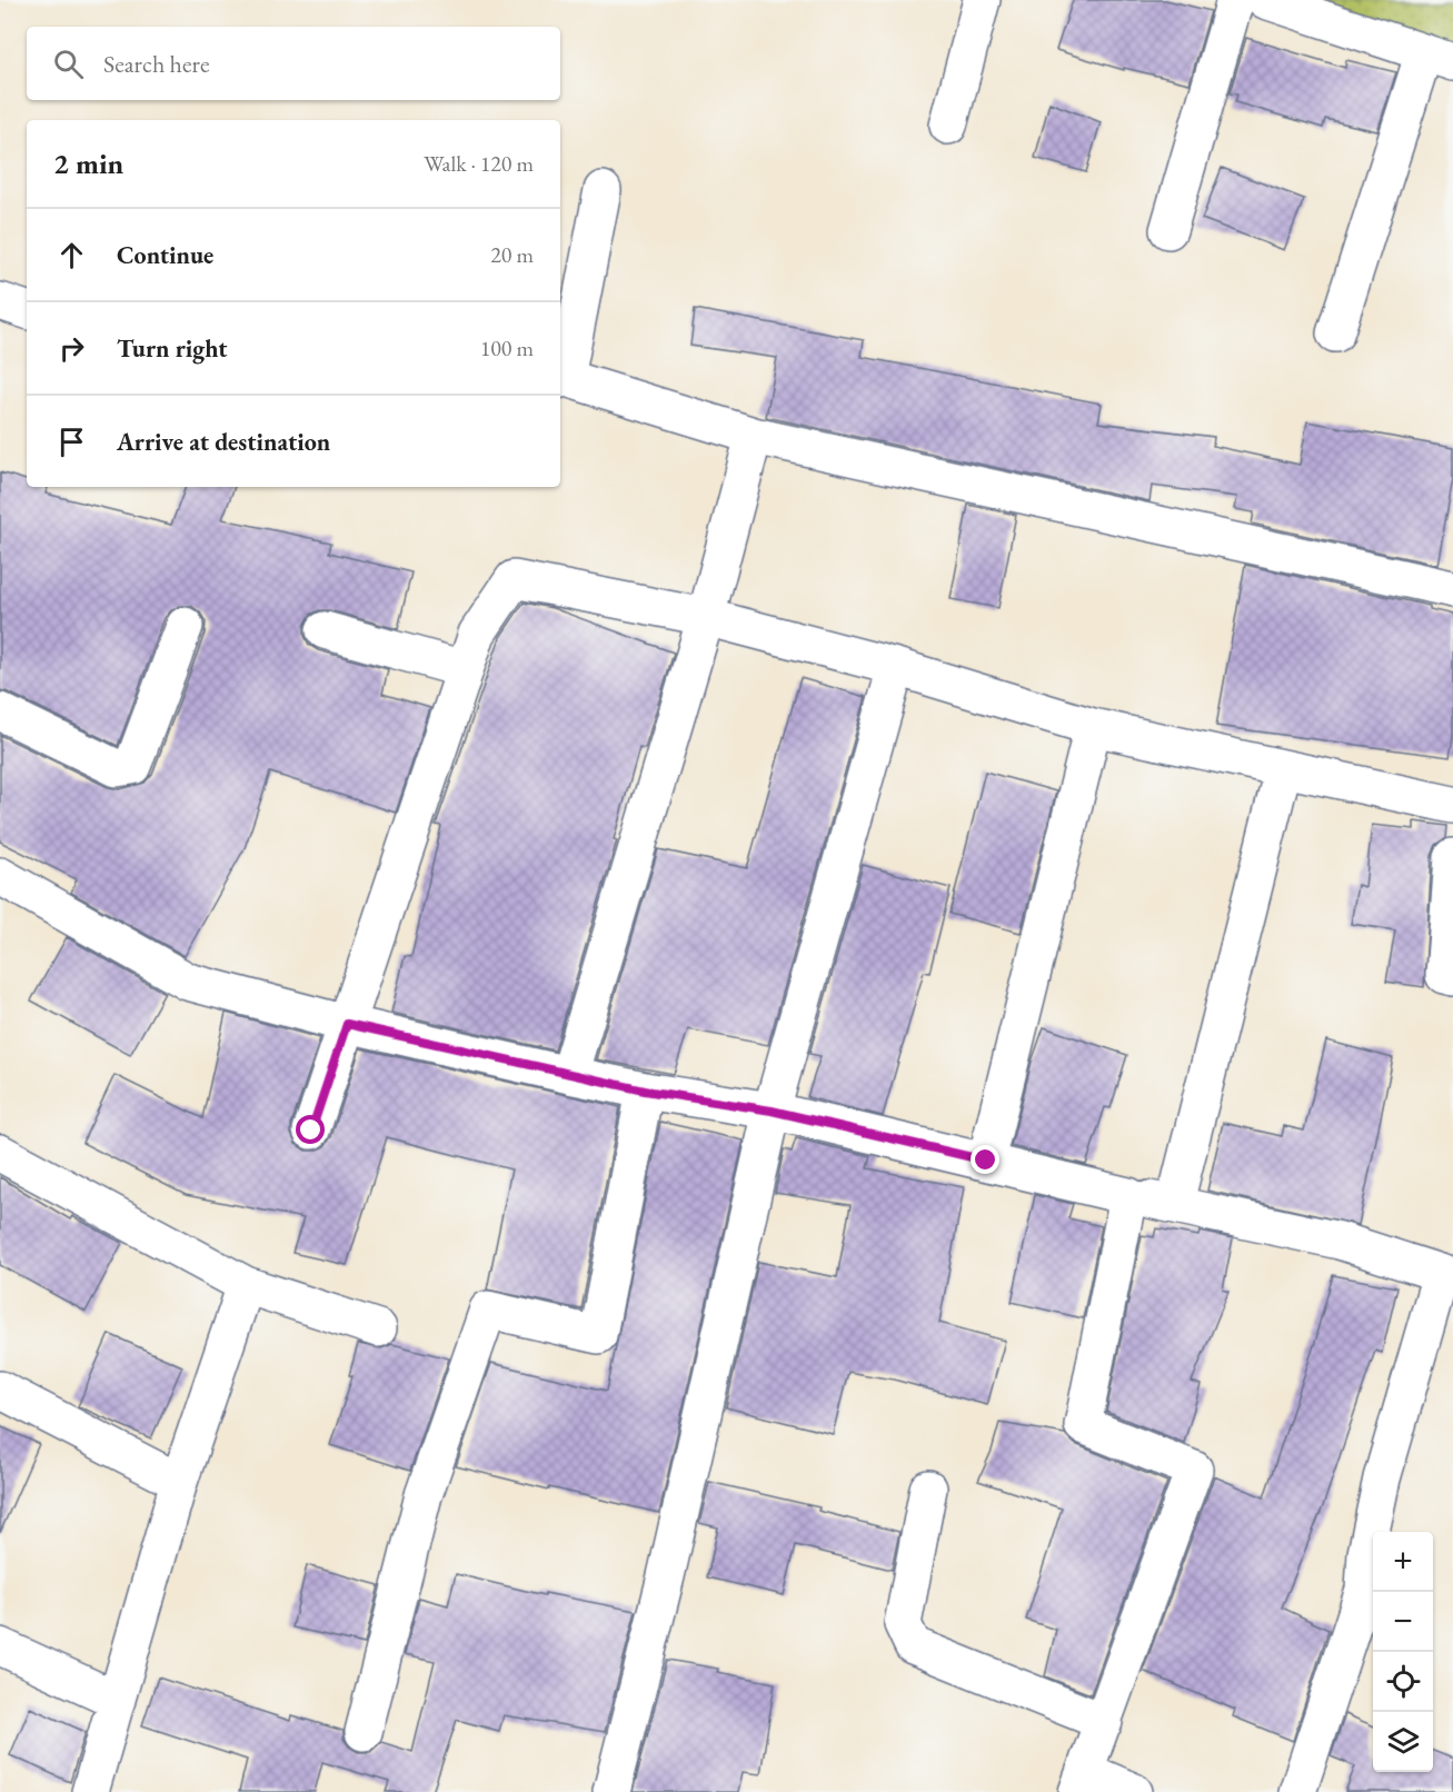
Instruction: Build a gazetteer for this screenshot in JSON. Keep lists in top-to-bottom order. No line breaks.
{"page":{"search":"Search here","heading":["2 min","Walk · 120 m"],"list":[["Continue","20 m"],["Turn right","100 m"],"Arrive at destination"],"map_buttons":["+","−"]}}
